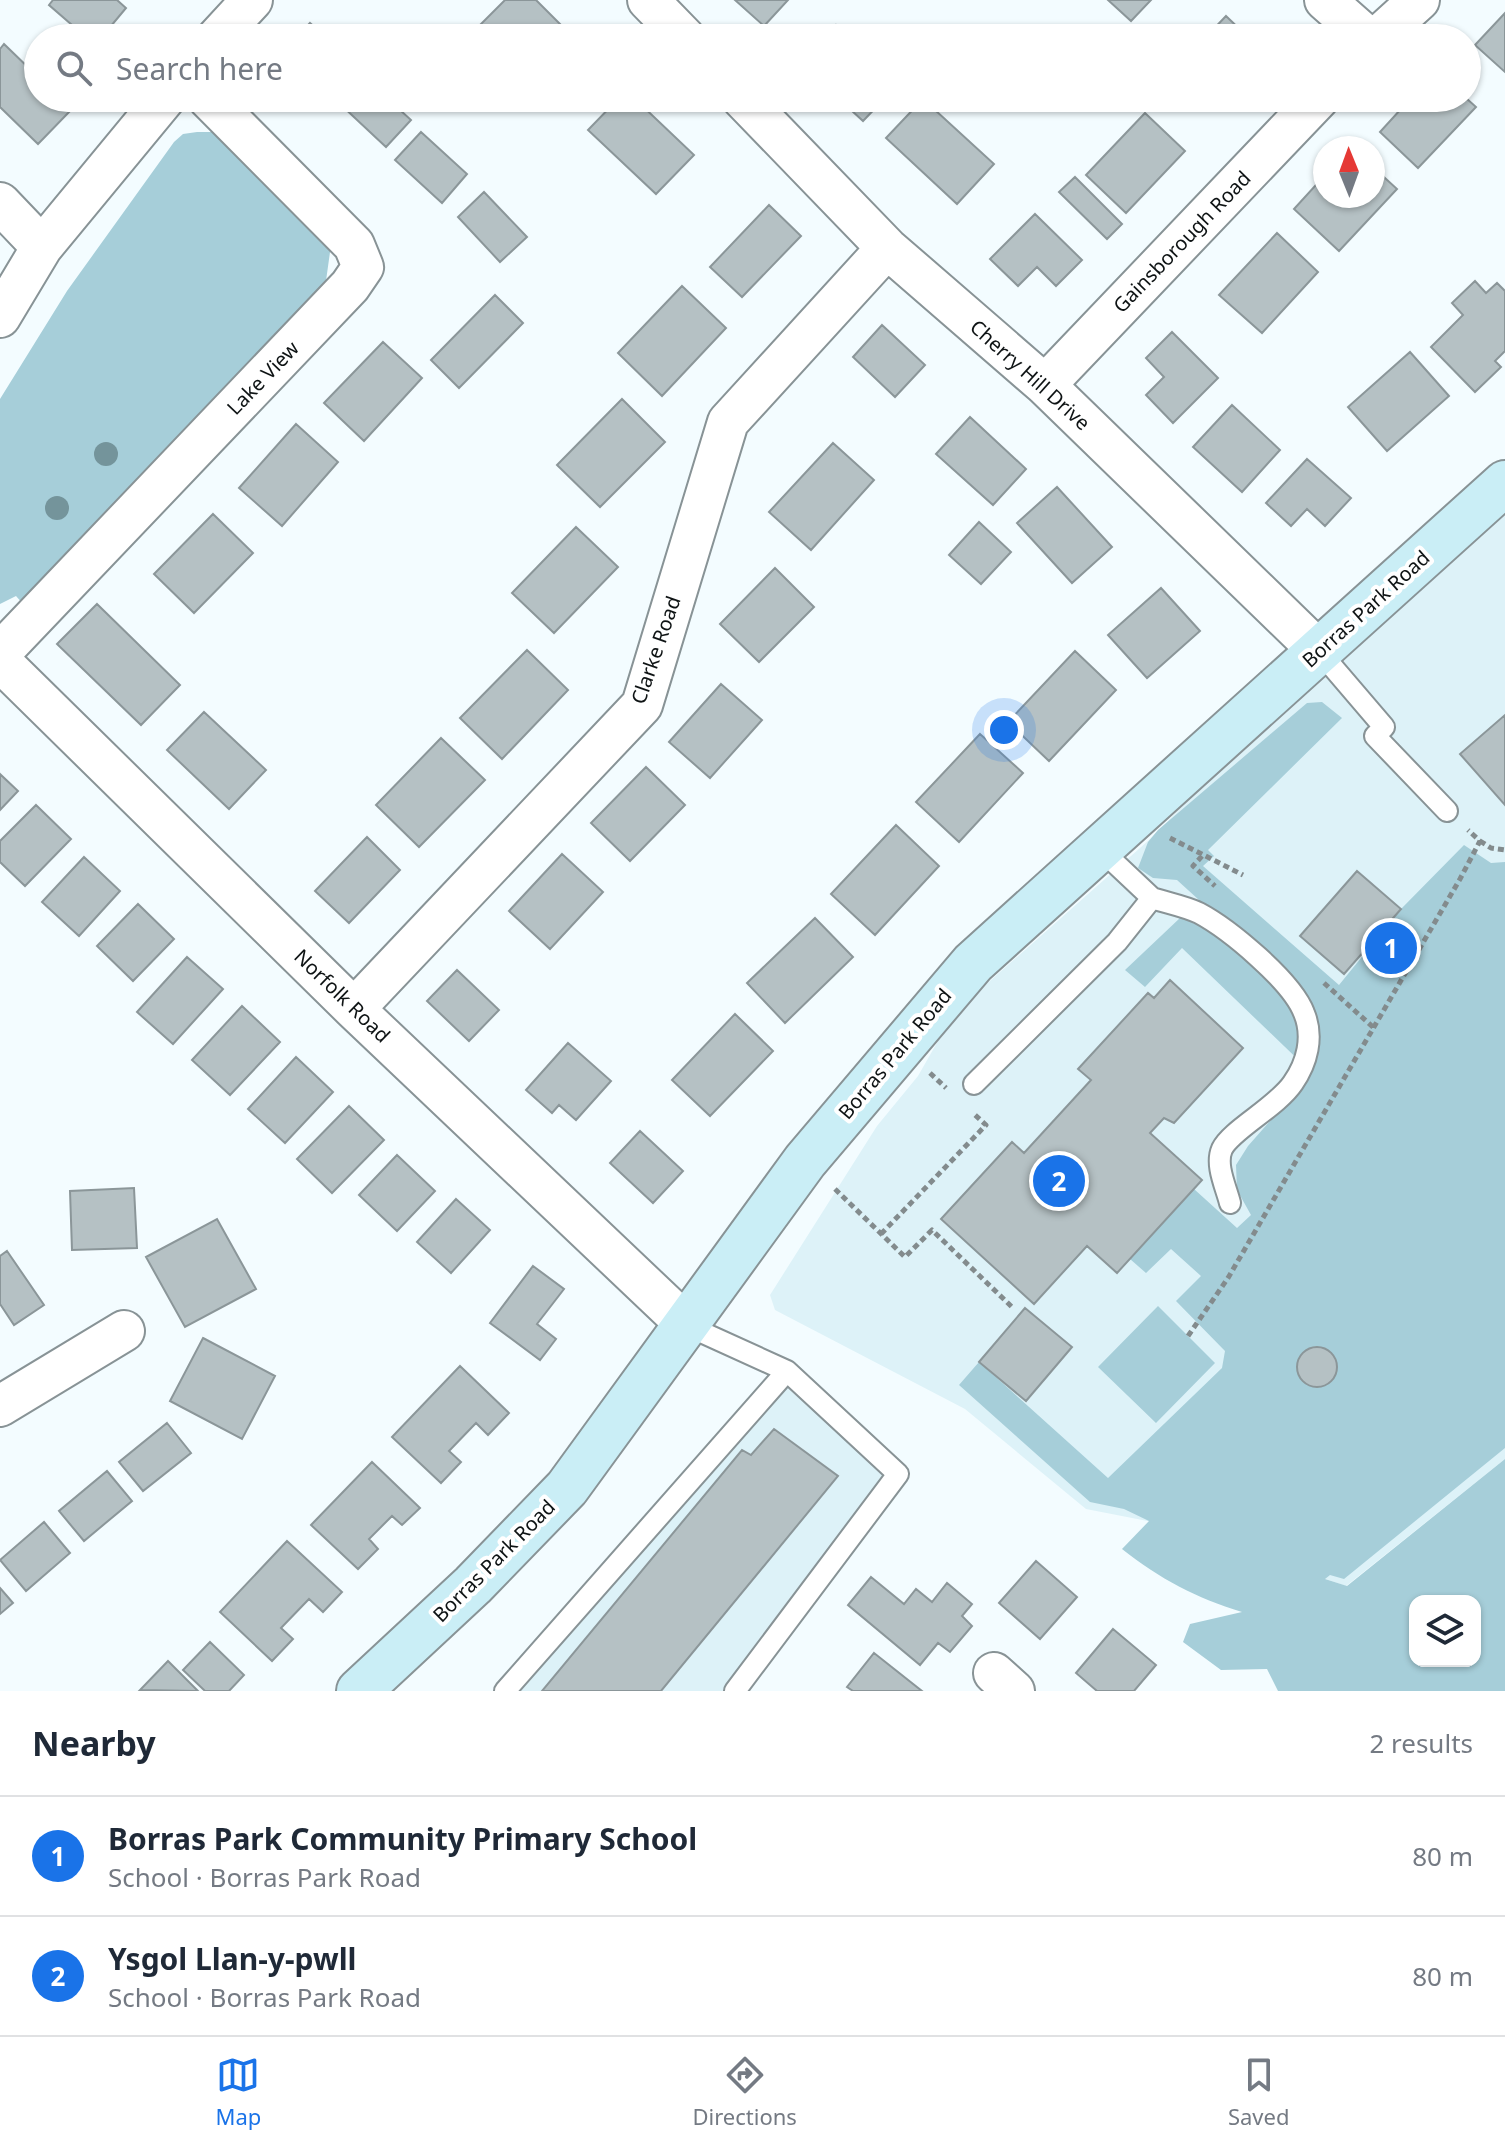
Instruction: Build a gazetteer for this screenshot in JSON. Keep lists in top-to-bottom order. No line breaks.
{"streets":{"street":["Gainsborough Road","Cherry Hill Drive","Lake View","Borras Park Road","Clarke Road","Norfolk Road"]},"crossings":[["Gainsborough Road","Cherry Hill Drive"],["Cherry Hill Drive","Borras Park Road"],["Cherry Hill Drive","Clarke Road"],["Borras Park Road","Norfolk Road"],["Clarke Road","Norfolk Road"]],"north":"top","page":{"search":"Search here","pins":["1","2"],"heading":["Nearby","2 results"],"list":[{"mark":"1","name":"Borras Park Community Primary School","note":"School · Borras Park Road","value":"80 m"},{"mark":"2","name":"Ysgol Llan-y-pwll","note":"School · Borras Park Road","value":"80 m"}],"nav":["Map","Directions","Saved"]}}
